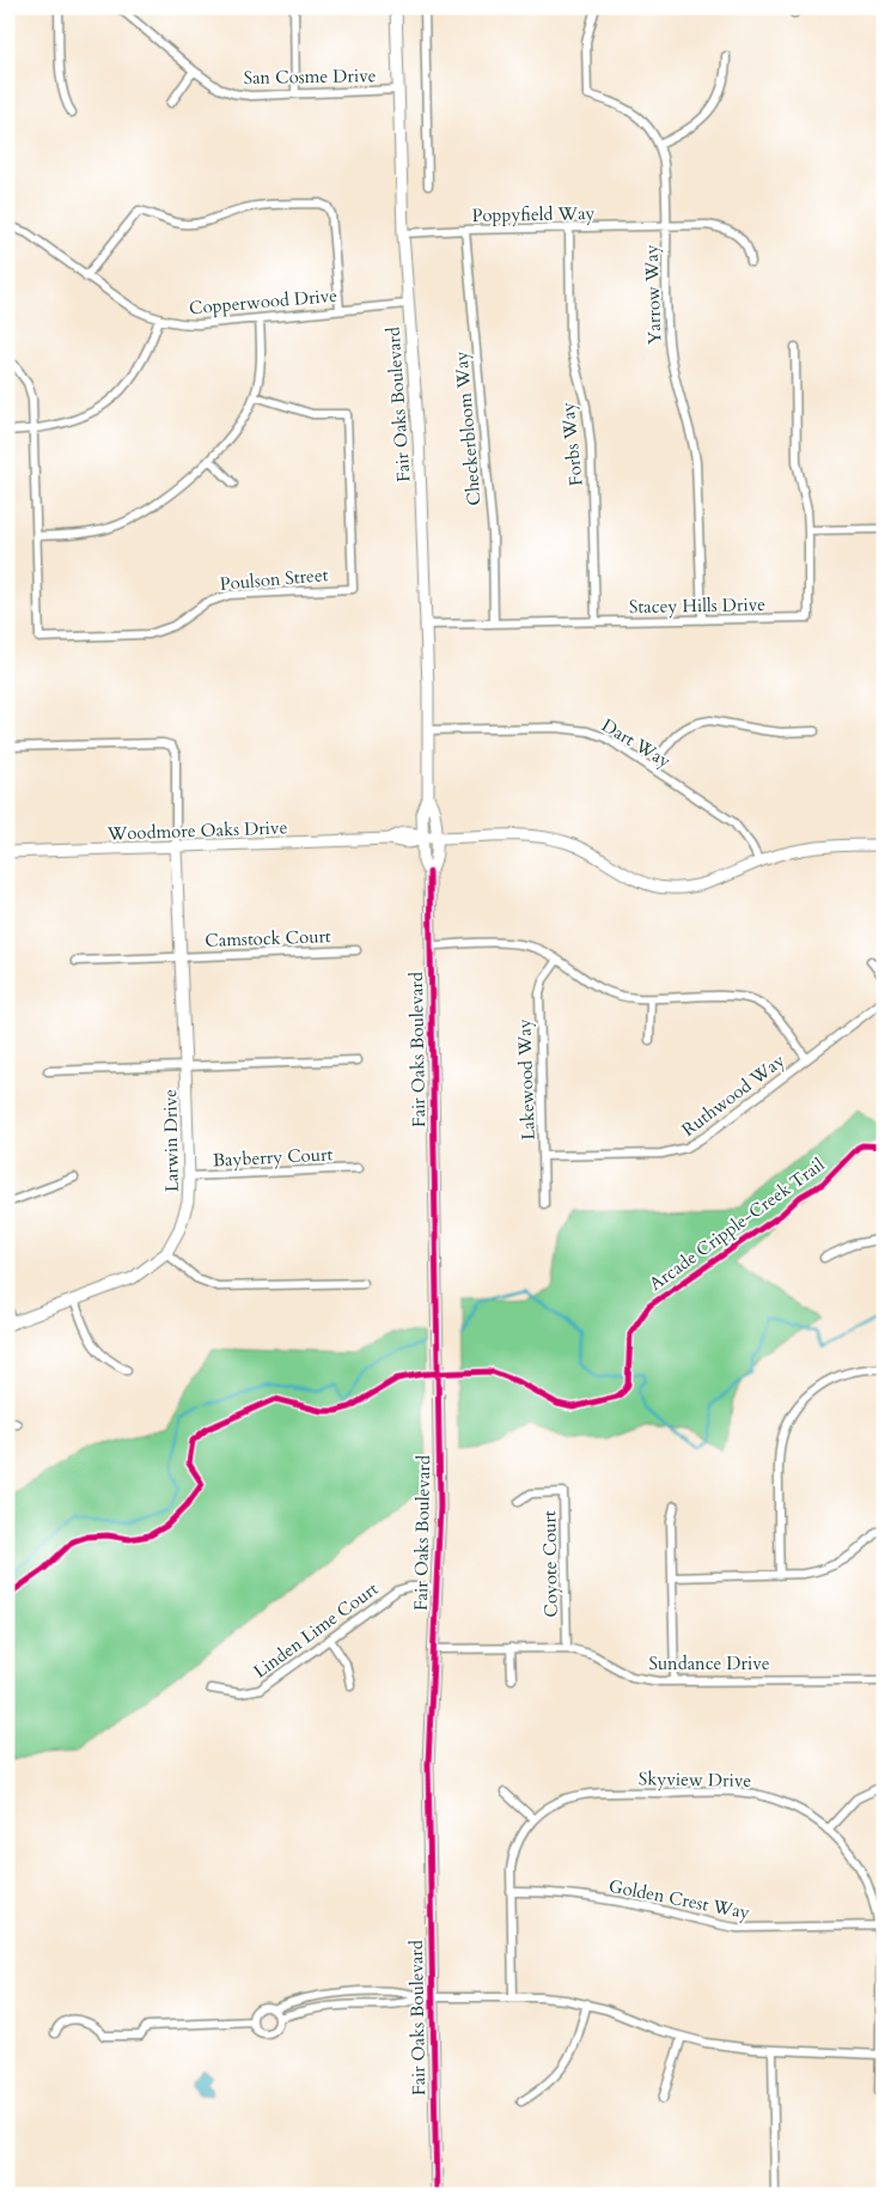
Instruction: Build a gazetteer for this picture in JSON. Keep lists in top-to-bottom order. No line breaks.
{"streets":{"main road":["Fair Oaks Boulevard","Woodmore Oaks Drive","Larwin Drive"],"street":["San Cosme Drive","Poppyfield Way","Yarrow Way","Copperwood Drive","Checkerbloom Way","Forbs Way","Poulson Street","Stacey Hills Drive","Dart Way","Camstock Court","Lakewood Way","Ruthwood Way","Bayberry Court","Coyote Court","Linden Lime Court","Sundance Drive","Skyview Drive","Golden Crest Way"],"cycle path":["Arcade Cripple-Creek Trail"]},"crossings":[["San Cosme Drive","Fair Oaks Boulevard"],["Poppyfield Way","Yarrow Way"],["Poppyfield Way","Fair Oaks Boulevard"],["Poppyfield Way","Checkerbloom Way"],["Poppyfield Way","Forbs Way"],["Yarrow Way","Stacey Hills Drive"],["Copperwood Drive","Fair Oaks Boulevard"],["Fair Oaks Boulevard","Stacey Hills Drive"],["Fair Oaks Boulevard","Dart Way"],["Fair Oaks Boulevard","Woodmore Oaks Drive"],["Fair Oaks Boulevard","Linden Lime Court"],["Fair Oaks Boulevard","Sundance Drive"],["Checkerbloom Way","Stacey Hills Drive"],["Forbs Way","Stacey Hills Drive"],["Dart Way","Woodmore Oaks Drive"],["Woodmore Oaks Drive","Larwin Drive"],["Camstock Court","Larwin Drive"],["Lakewood Way","Ruthwood Way"],["Larwin Drive","Bayberry Court"],["Coyote Court","Sundance Drive"],["Skyview Drive","Golden Crest Way"]]}
